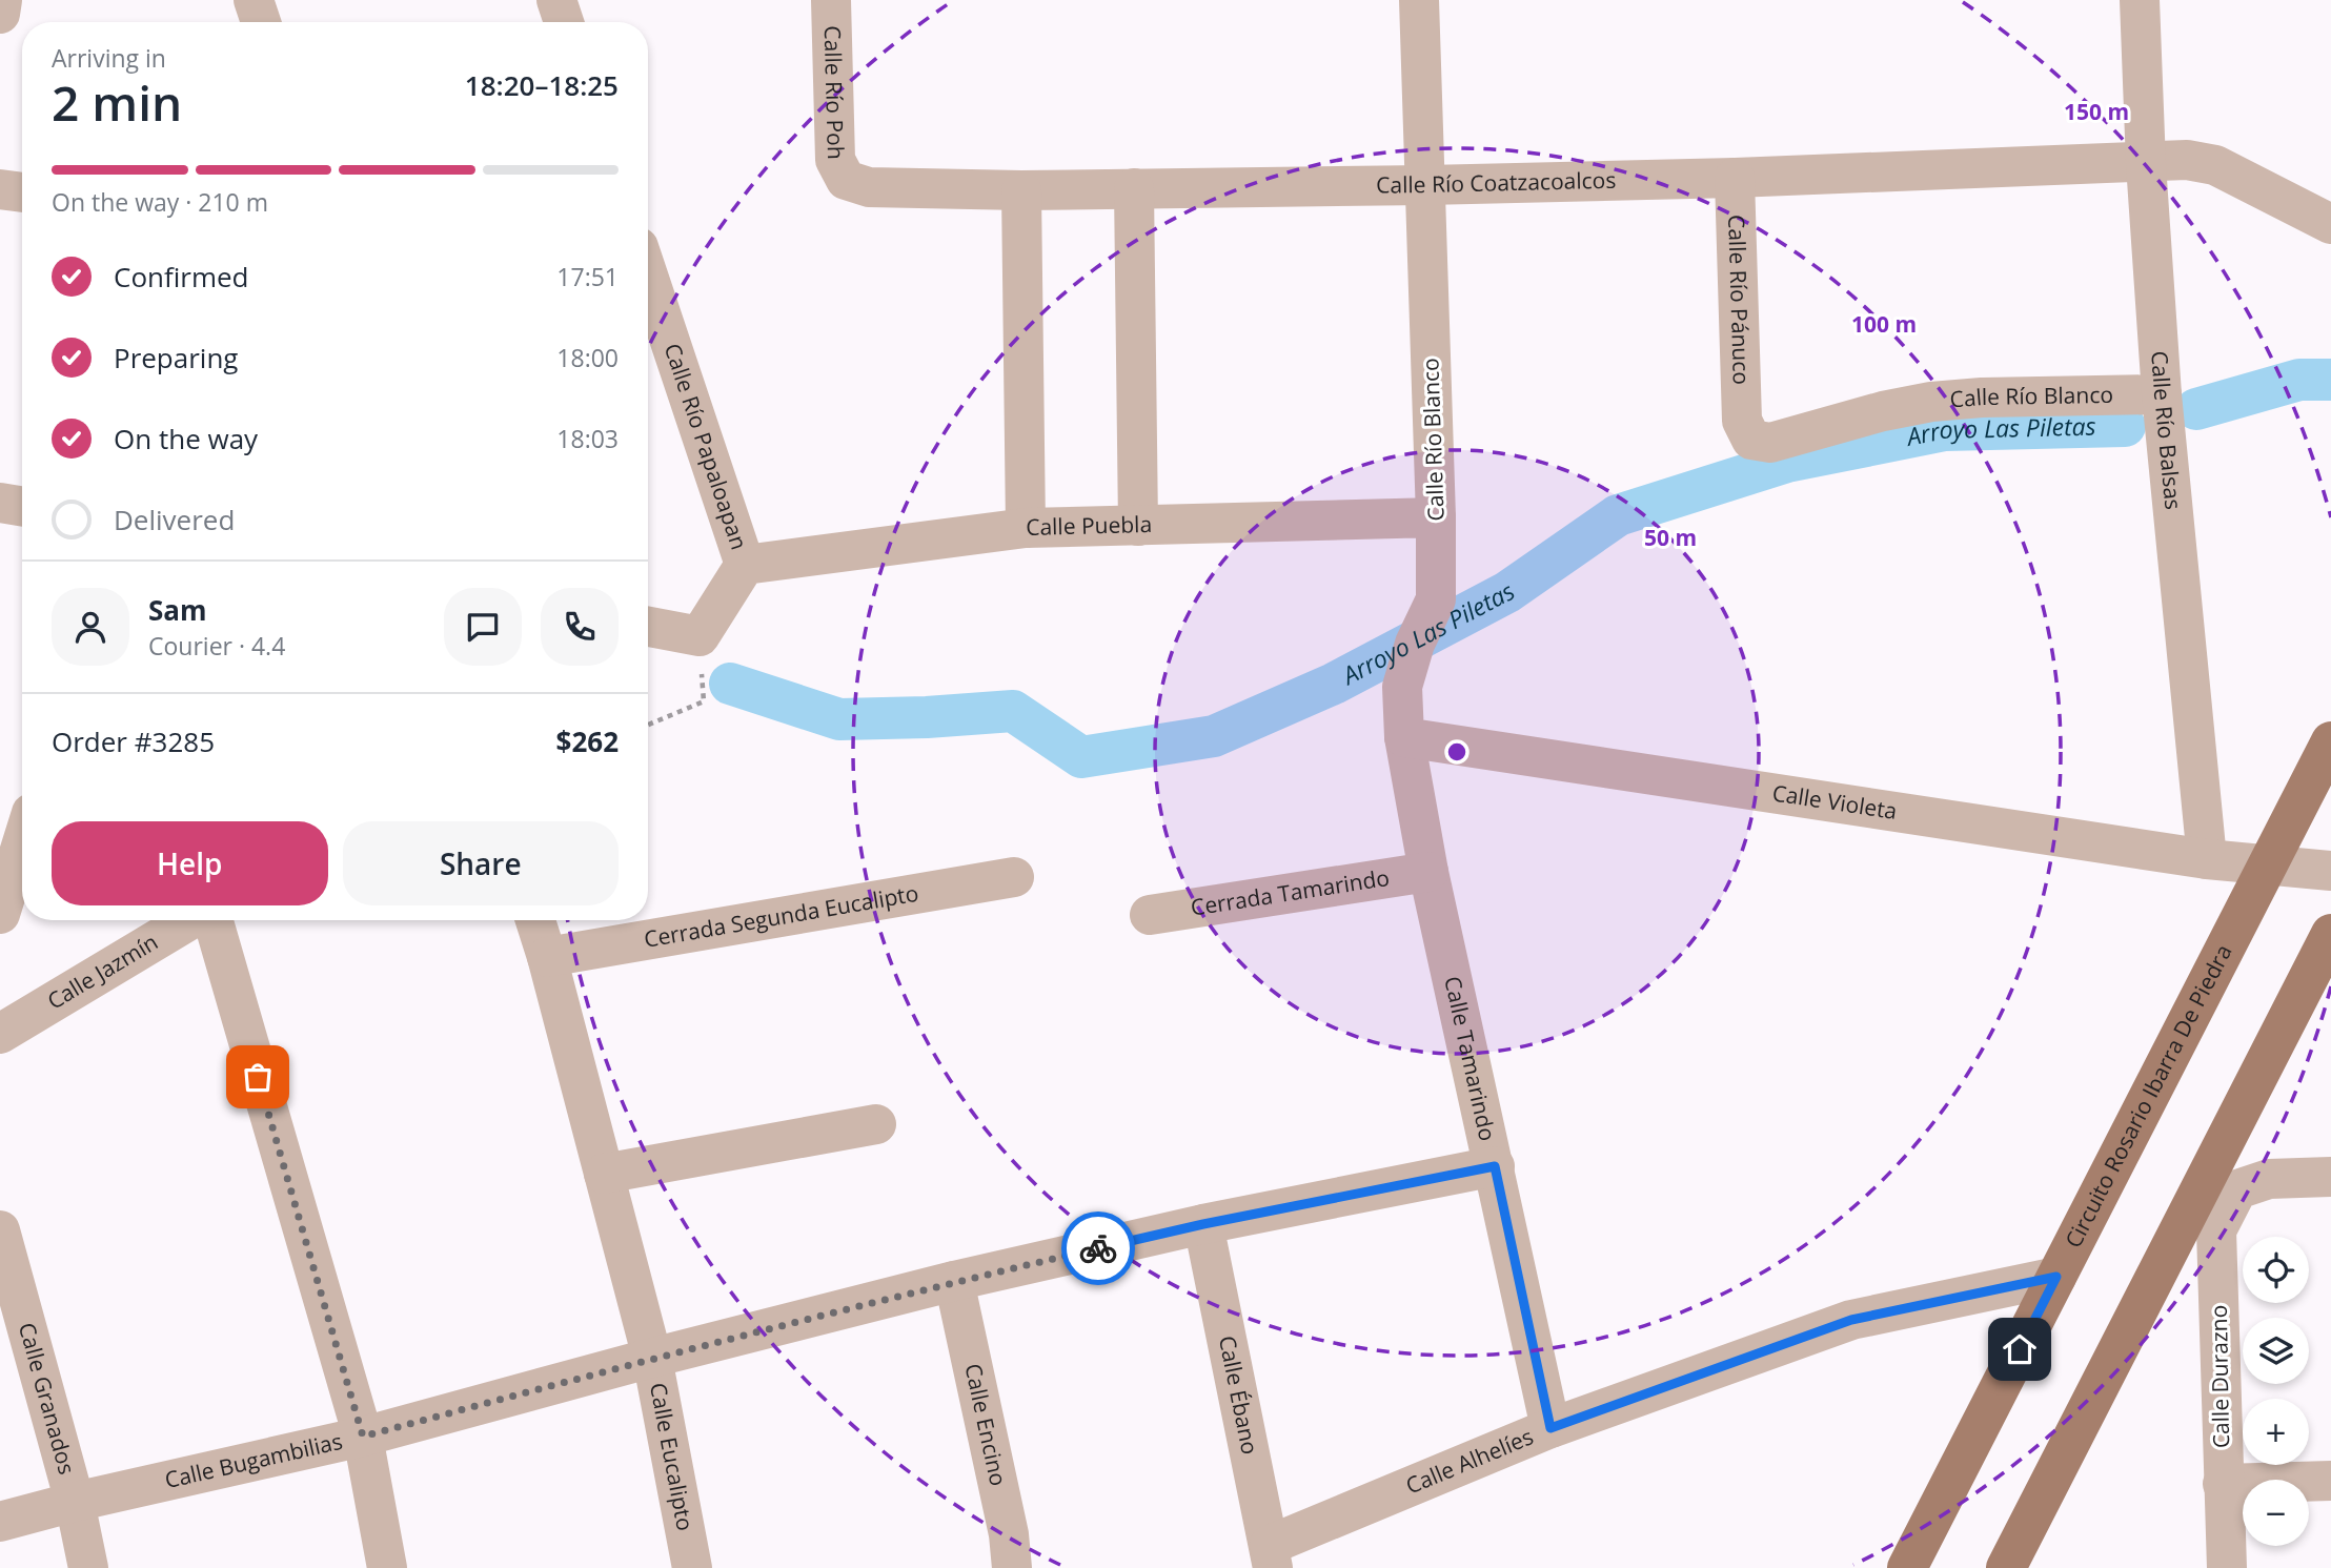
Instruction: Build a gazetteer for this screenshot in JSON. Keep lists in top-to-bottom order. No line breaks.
{"streets":{"main road":["Circuito Rosario Ibarra De Piedra"],"street":["Calle Río Poh","Calle Río Coatzacoalcos","Calle Río Pánuco","Calle Río Blanco","Calle Río Balsas","Calle Río Papaloapan","Calle Puebla","Calle Violeta","Cerrada Tamarindo","Cerrada Segunda Eucalipto","Calle Jazmín","Calle Tamarindo","Calle Durazno","Calle Ébano","Calle Granados","Calle Encino","Calle Eucalipto","Calle Bugambilias","Calle Alhelíes"]},"crossings":[["Calle Río Poh","Calle Río Coatzacoalcos"],["Calle Río Coatzacoalcos","Calle Río Pánuco"],["Calle Río Coatzacoalcos","Calle Río Blanco"],["Calle Río Coatzacoalcos","Calle Río Balsas"],["Calle Río Pánuco","Calle Río Blanco"],["Calle Río Blanco","Calle Río Balsas"],["Calle Río Blanco","Calle Puebla"],["Calle Río Blanco","Calle Tamarindo"],["Calle Río Balsas","Calle Violeta"],["Calle Río Papaloapan","Calle Puebla"],["Calle Violeta","Calle Tamarindo"],["Calle Violeta","Circuito Rosario Ibarra De Piedra"],["Cerrada Tamarindo","Calle Tamarindo"],["Cerrada Segunda Eucalipto","Calle Eucalipto"],["Calle Tamarindo","Calle Bugambilias"],["Calle Tamarindo","Calle Alhelíes"],["Circuito Rosario Ibarra De Piedra","Calle Alhelíes"],["Calle Ébano","Calle Bugambilias"],["Calle Ébano","Calle Alhelíes"],["Calle Granados","Calle Bugambilias"],["Calle Encino","Calle Bugambilias"],["Calle Eucalipto","Calle Bugambilias"]],"water":["Arroyo Las Piletas"],"page":{"heading":["2 min","Arriving in","18:20–18:25"],"panel":["Sam","Courier · 4.4","Order #3285","$262"],"bar":"On the way · 210 m","list":[["Confirmed","17:51"],["Preparing","18:00"],["On the way","18:03"],"Delivered"],"buttons":["Help","Share"],"map_buttons":["+","−"]},"rings":["150 m","100 m","50 m"]}
